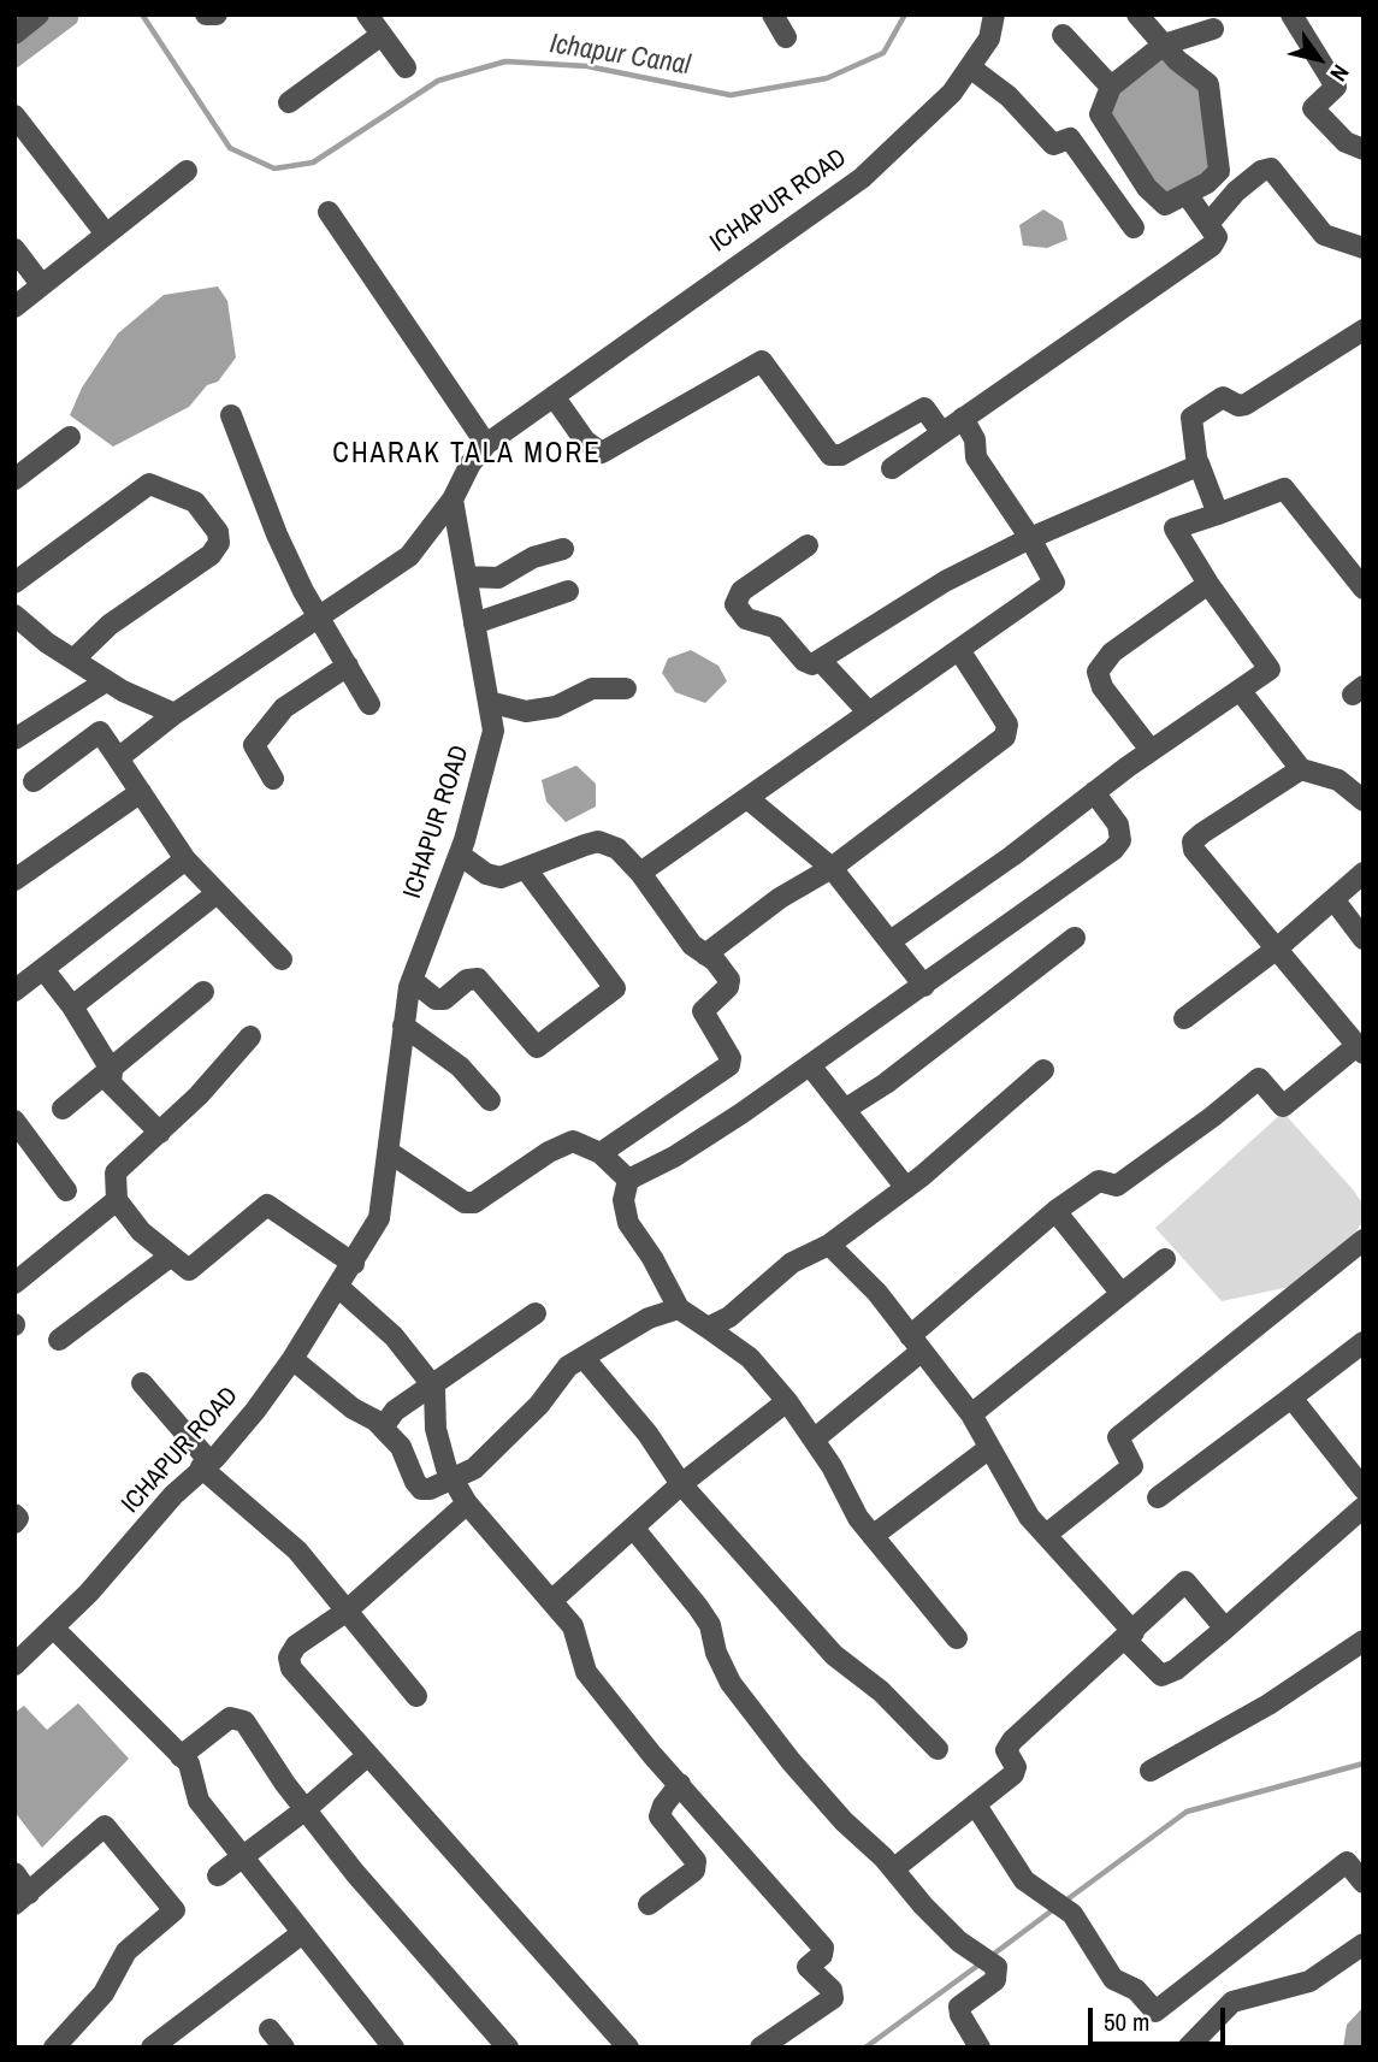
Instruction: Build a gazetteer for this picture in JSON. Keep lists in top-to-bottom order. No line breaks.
{"streets":{"street":["ICHAPUR ROAD"]},"districts":["CHARAK TALA MORE"],"water":["Ichapur Canal"],"scale_bar":"50 m","north":"bottom right"}
